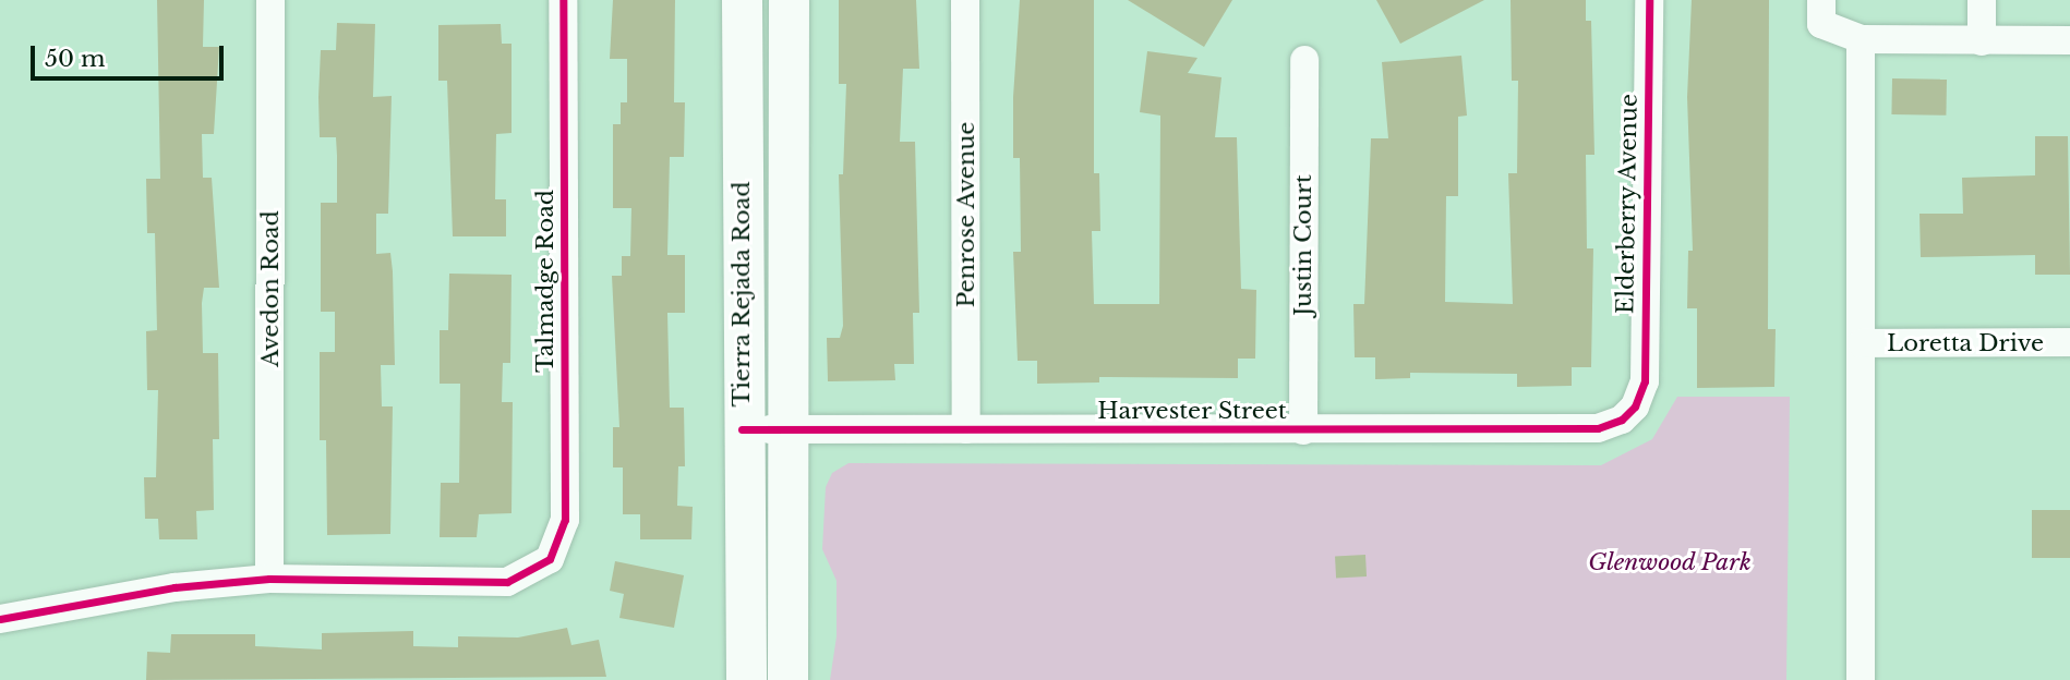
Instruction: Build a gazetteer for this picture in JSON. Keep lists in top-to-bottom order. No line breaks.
{"streets":{"main road":["Tierra Rejada Road"],"street":["Elderberry Avenue","Penrose Avenue","Justin Court","Talmadge Road","Avedon Road","Loretta Drive","Harvester Street"]},"crossings":[["Elderberry Avenue","Harvester Street"],["Penrose Avenue","Harvester Street"],["Justin Court","Harvester Street"],["Talmadge Road","Avedon Road"],["Tierra Rejada Road","Harvester Street"]],"parks":["Glenwood Park"],"scale_bar":"50 m"}
